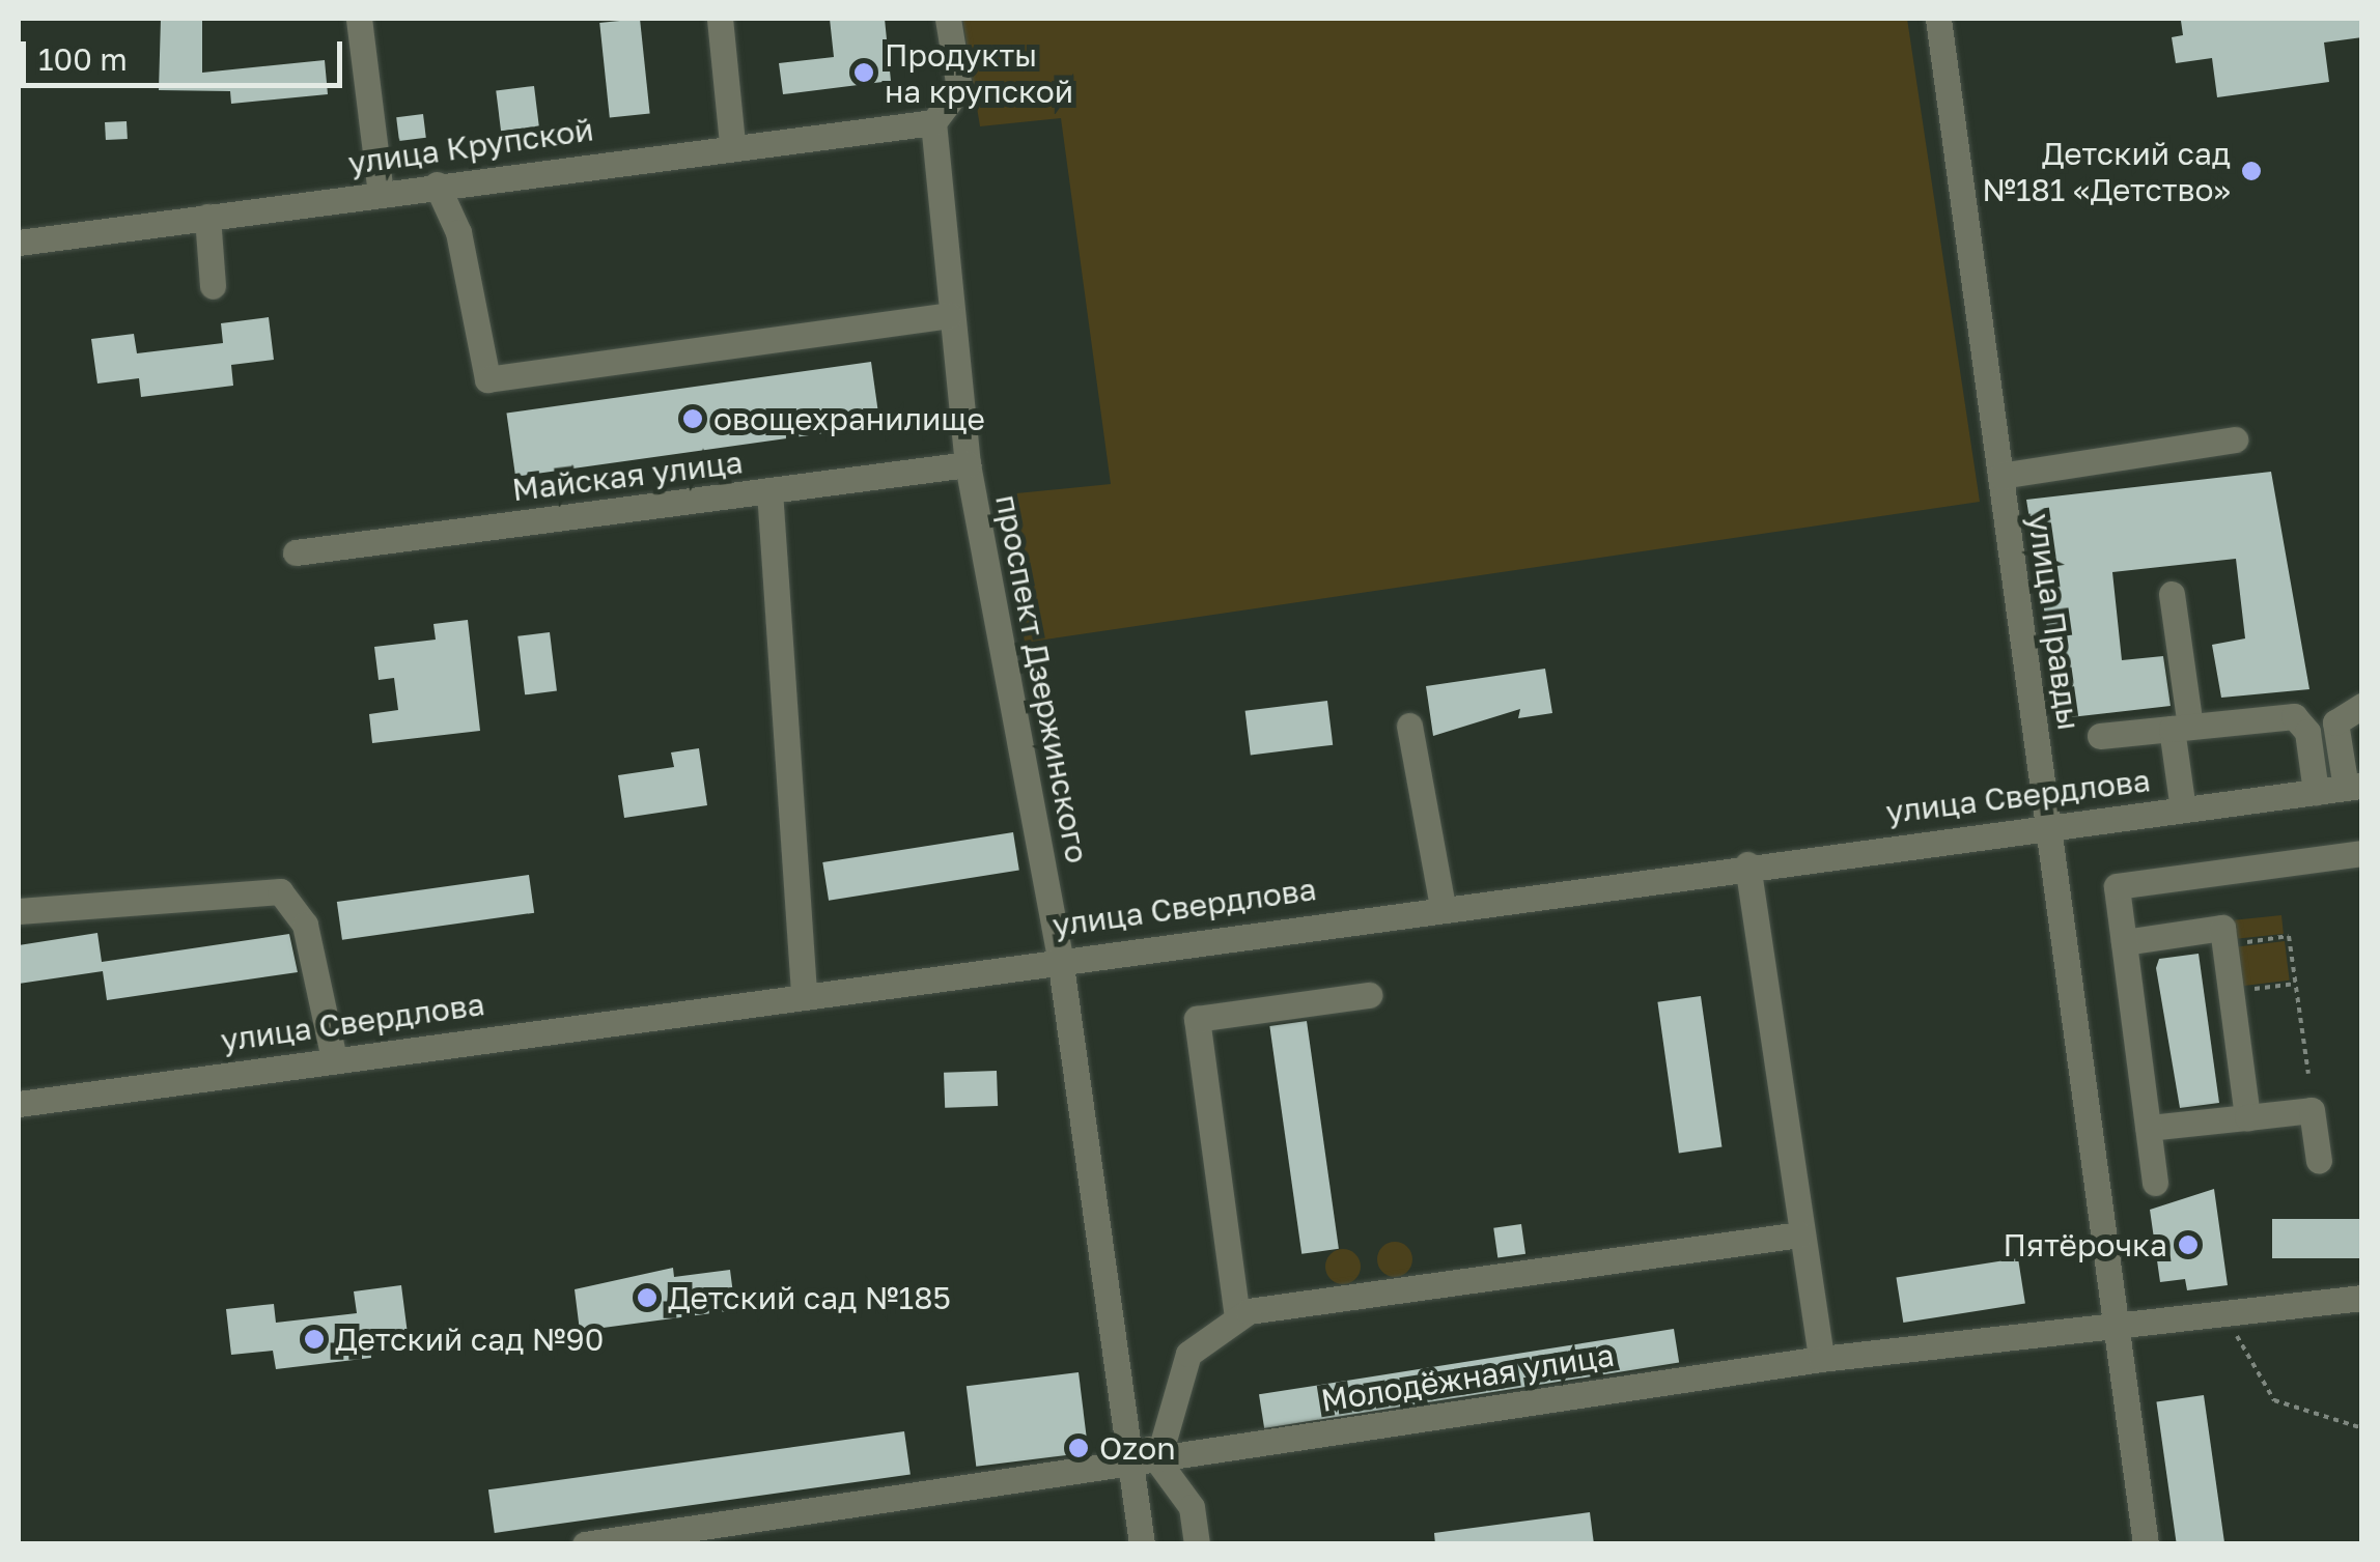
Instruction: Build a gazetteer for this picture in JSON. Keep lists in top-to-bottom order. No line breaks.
{"streets":{"street":["улица Крупской","Майская улица","улица Правды","проспект Дзержинского","улица Свердлова","Молодёжная улица"]},"crossings":[["улица Крупской","проспект Дзержинского"],["Майская улица","проспект Дзержинского"],["улица Правды","улица Свердлова"],["улица Правды","Молодёжная улица"],["проспект Дзержинского","улица Свердлова"],["проспект Дзержинского","Молодёжная улица"]],"places":["Продукты на крупской","Детский сад №181 «Детство»","овощехранилище","Пятёрочка","Детский сад №185","Детский сад №90","Ozon"],"scale_bar":"100 m"}
